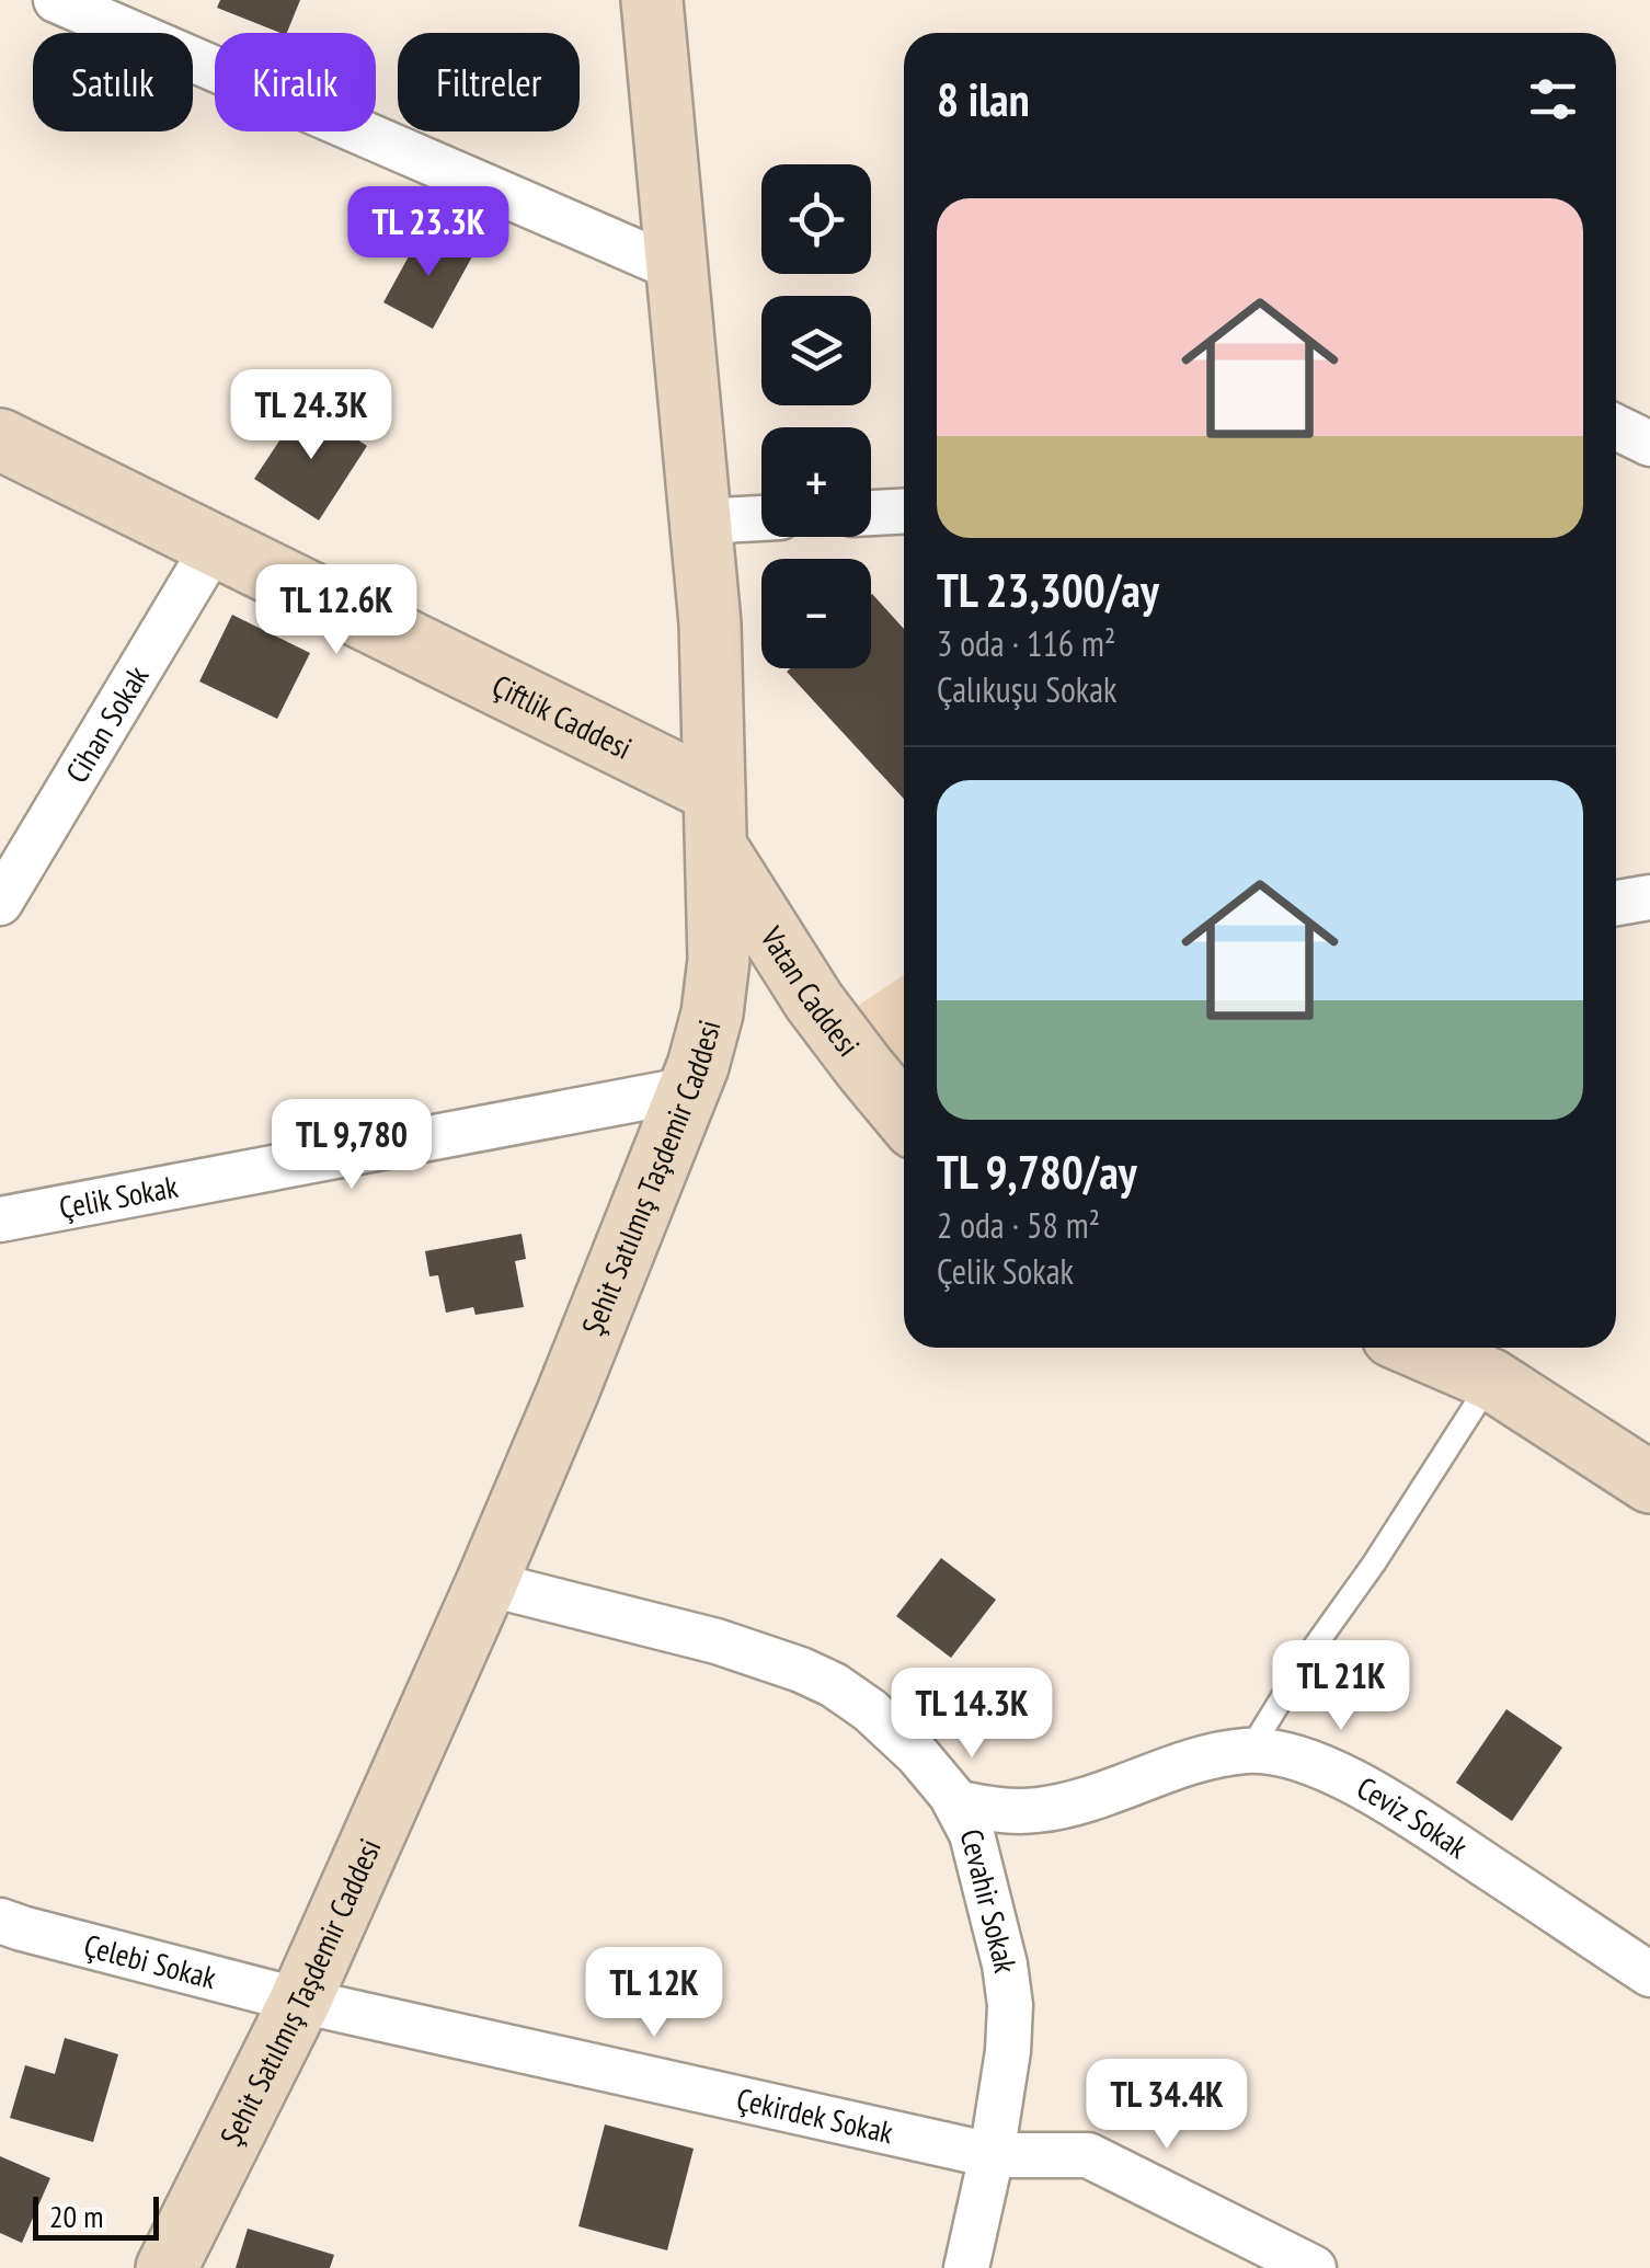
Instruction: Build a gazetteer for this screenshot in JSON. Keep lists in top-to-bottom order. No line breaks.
{"streets":{"street":["Çiftlik Caddesi","Cihan Sokak","Vatan Caddesi","Şehit Satılmış Taşdemir Caddesi","Çelik Sokak","Ceviz Sokak","Cevahir Sokak","Çelebi Sokak","Çekirdek Sokak"]},"crossings":[["Çiftlik Caddesi","Cihan Sokak"],["Çiftlik Caddesi","Vatan Caddesi"],["Çiftlik Caddesi","Şehit Satılmış Taşdemir Caddesi"],["Vatan Caddesi","Şehit Satılmış Taşdemir Caddesi"],["Şehit Satılmış Taşdemir Caddesi","Çelik Sokak"],["Şehit Satılmış Taşdemir Caddesi","Cevahir Sokak"],["Şehit Satılmış Taşdemir Caddesi","Çelebi Sokak"],["Şehit Satılmış Taşdemir Caddesi","Çekirdek Sokak"],["Ceviz Sokak","Cevahir Sokak"],["Cevahir Sokak","Çekirdek Sokak"],["Çelebi Sokak","Çekirdek Sokak"]],"scale_bar":"20 m","page":{"chip":["Satılık","Kiralık","Filtreler"],"heading":"8 ilan","map_buttons":["+","−"],"list":[{"name":"TL 23,300/ay","note":"3 oda · 116 m² · Çalıkuşu Sokak"},{"name":"TL 9,780/ay","note":"2 oda · 58 m² · Çelik Sokak"}],"price":["TL 23.3K","TL 24.3K","TL 12.6K","TL 9,780","TL 21K","TL 14.3K","TL 12K","TL 34.4K"],"scale":"20 m"}}
